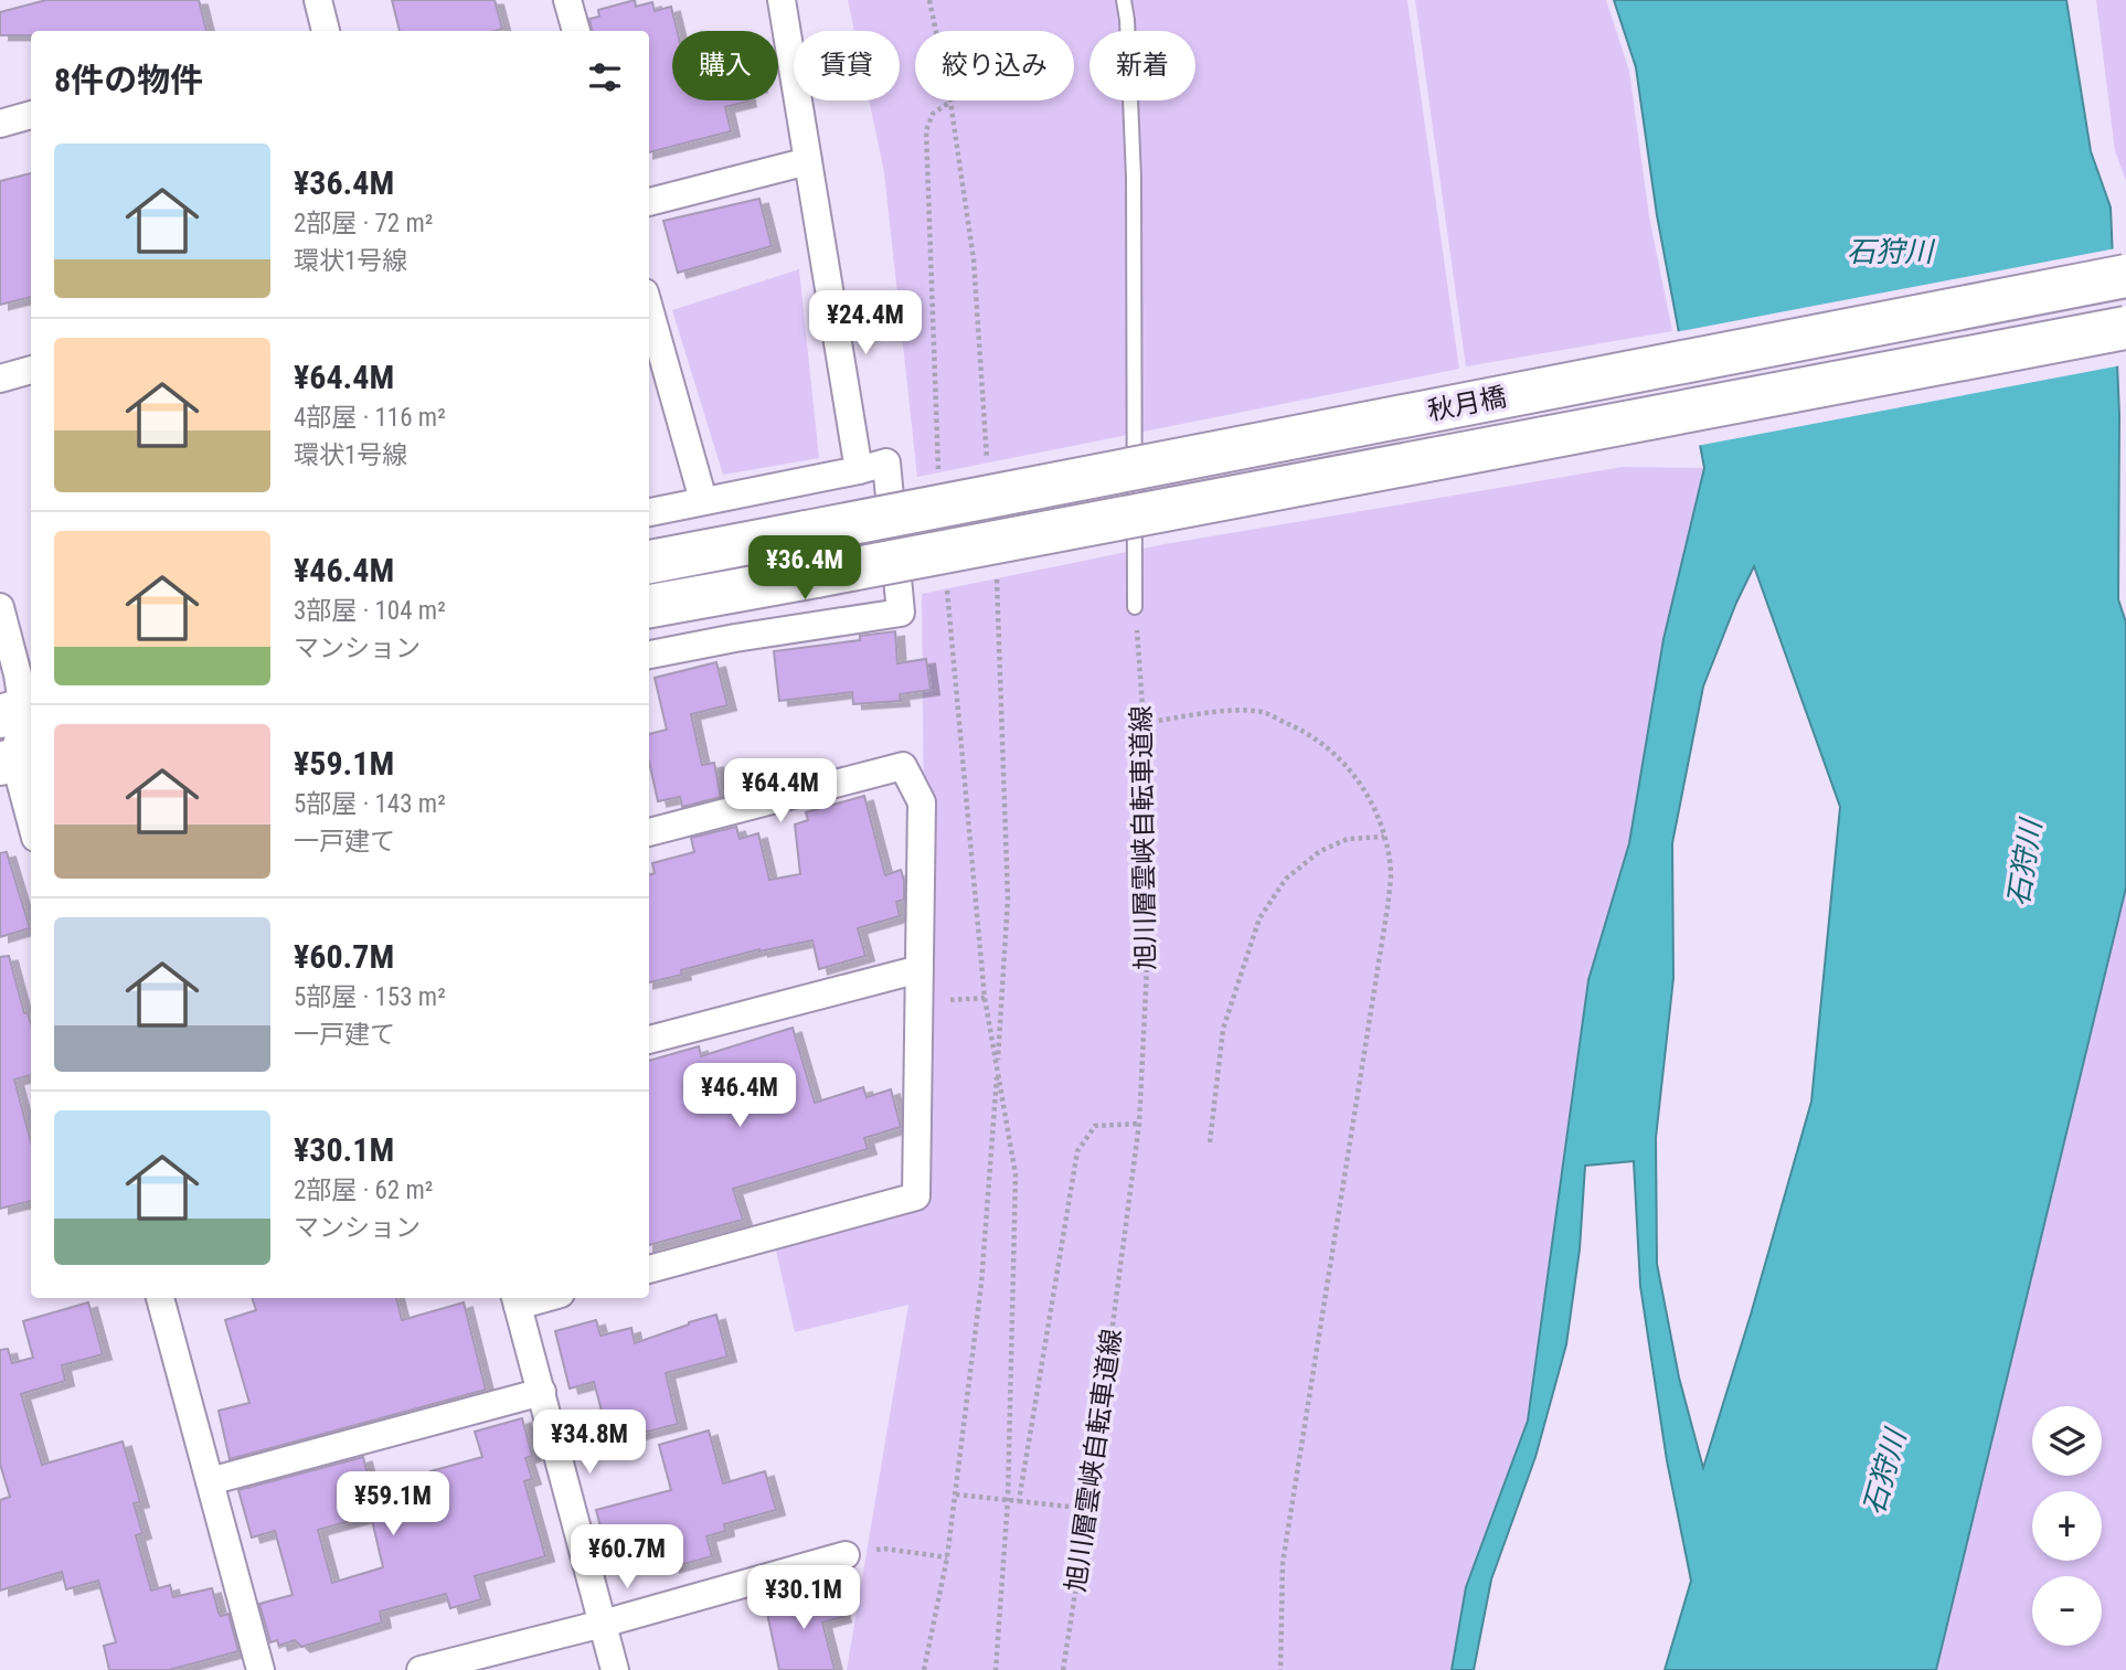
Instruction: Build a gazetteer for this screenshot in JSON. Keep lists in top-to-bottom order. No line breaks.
{"streets":{"main road":["秋月橋"],"path":["旭川層雲峡自転車道線"]},"water":["石狩川"],"page":{"chip":["購入","賃貸","絞り込み","新着"],"heading":"8件の物件","list":[{"name":"¥36.4M","note":"2部屋 · 72 m² · 環状1号線"},{"name":"¥64.4M","note":"4部屋 · 116 m² · 環状1号線"},{"name":"¥46.4M","note":"3部屋 · 104 m² · マンション"},{"name":"¥59.1M","note":"5部屋 · 143 m² · 一戸建て"},{"name":"¥60.7M","note":"5部屋 · 153 m² · 一戸建て"},{"name":"¥30.1M","note":"2部屋 · 62 m² · マンション"}],"price":["¥24.4M","¥36.4M","¥64.4M","¥46.4M","¥34.8M","¥59.1M","¥60.7M","¥30.1M"],"map_buttons":["+","−"]}}
